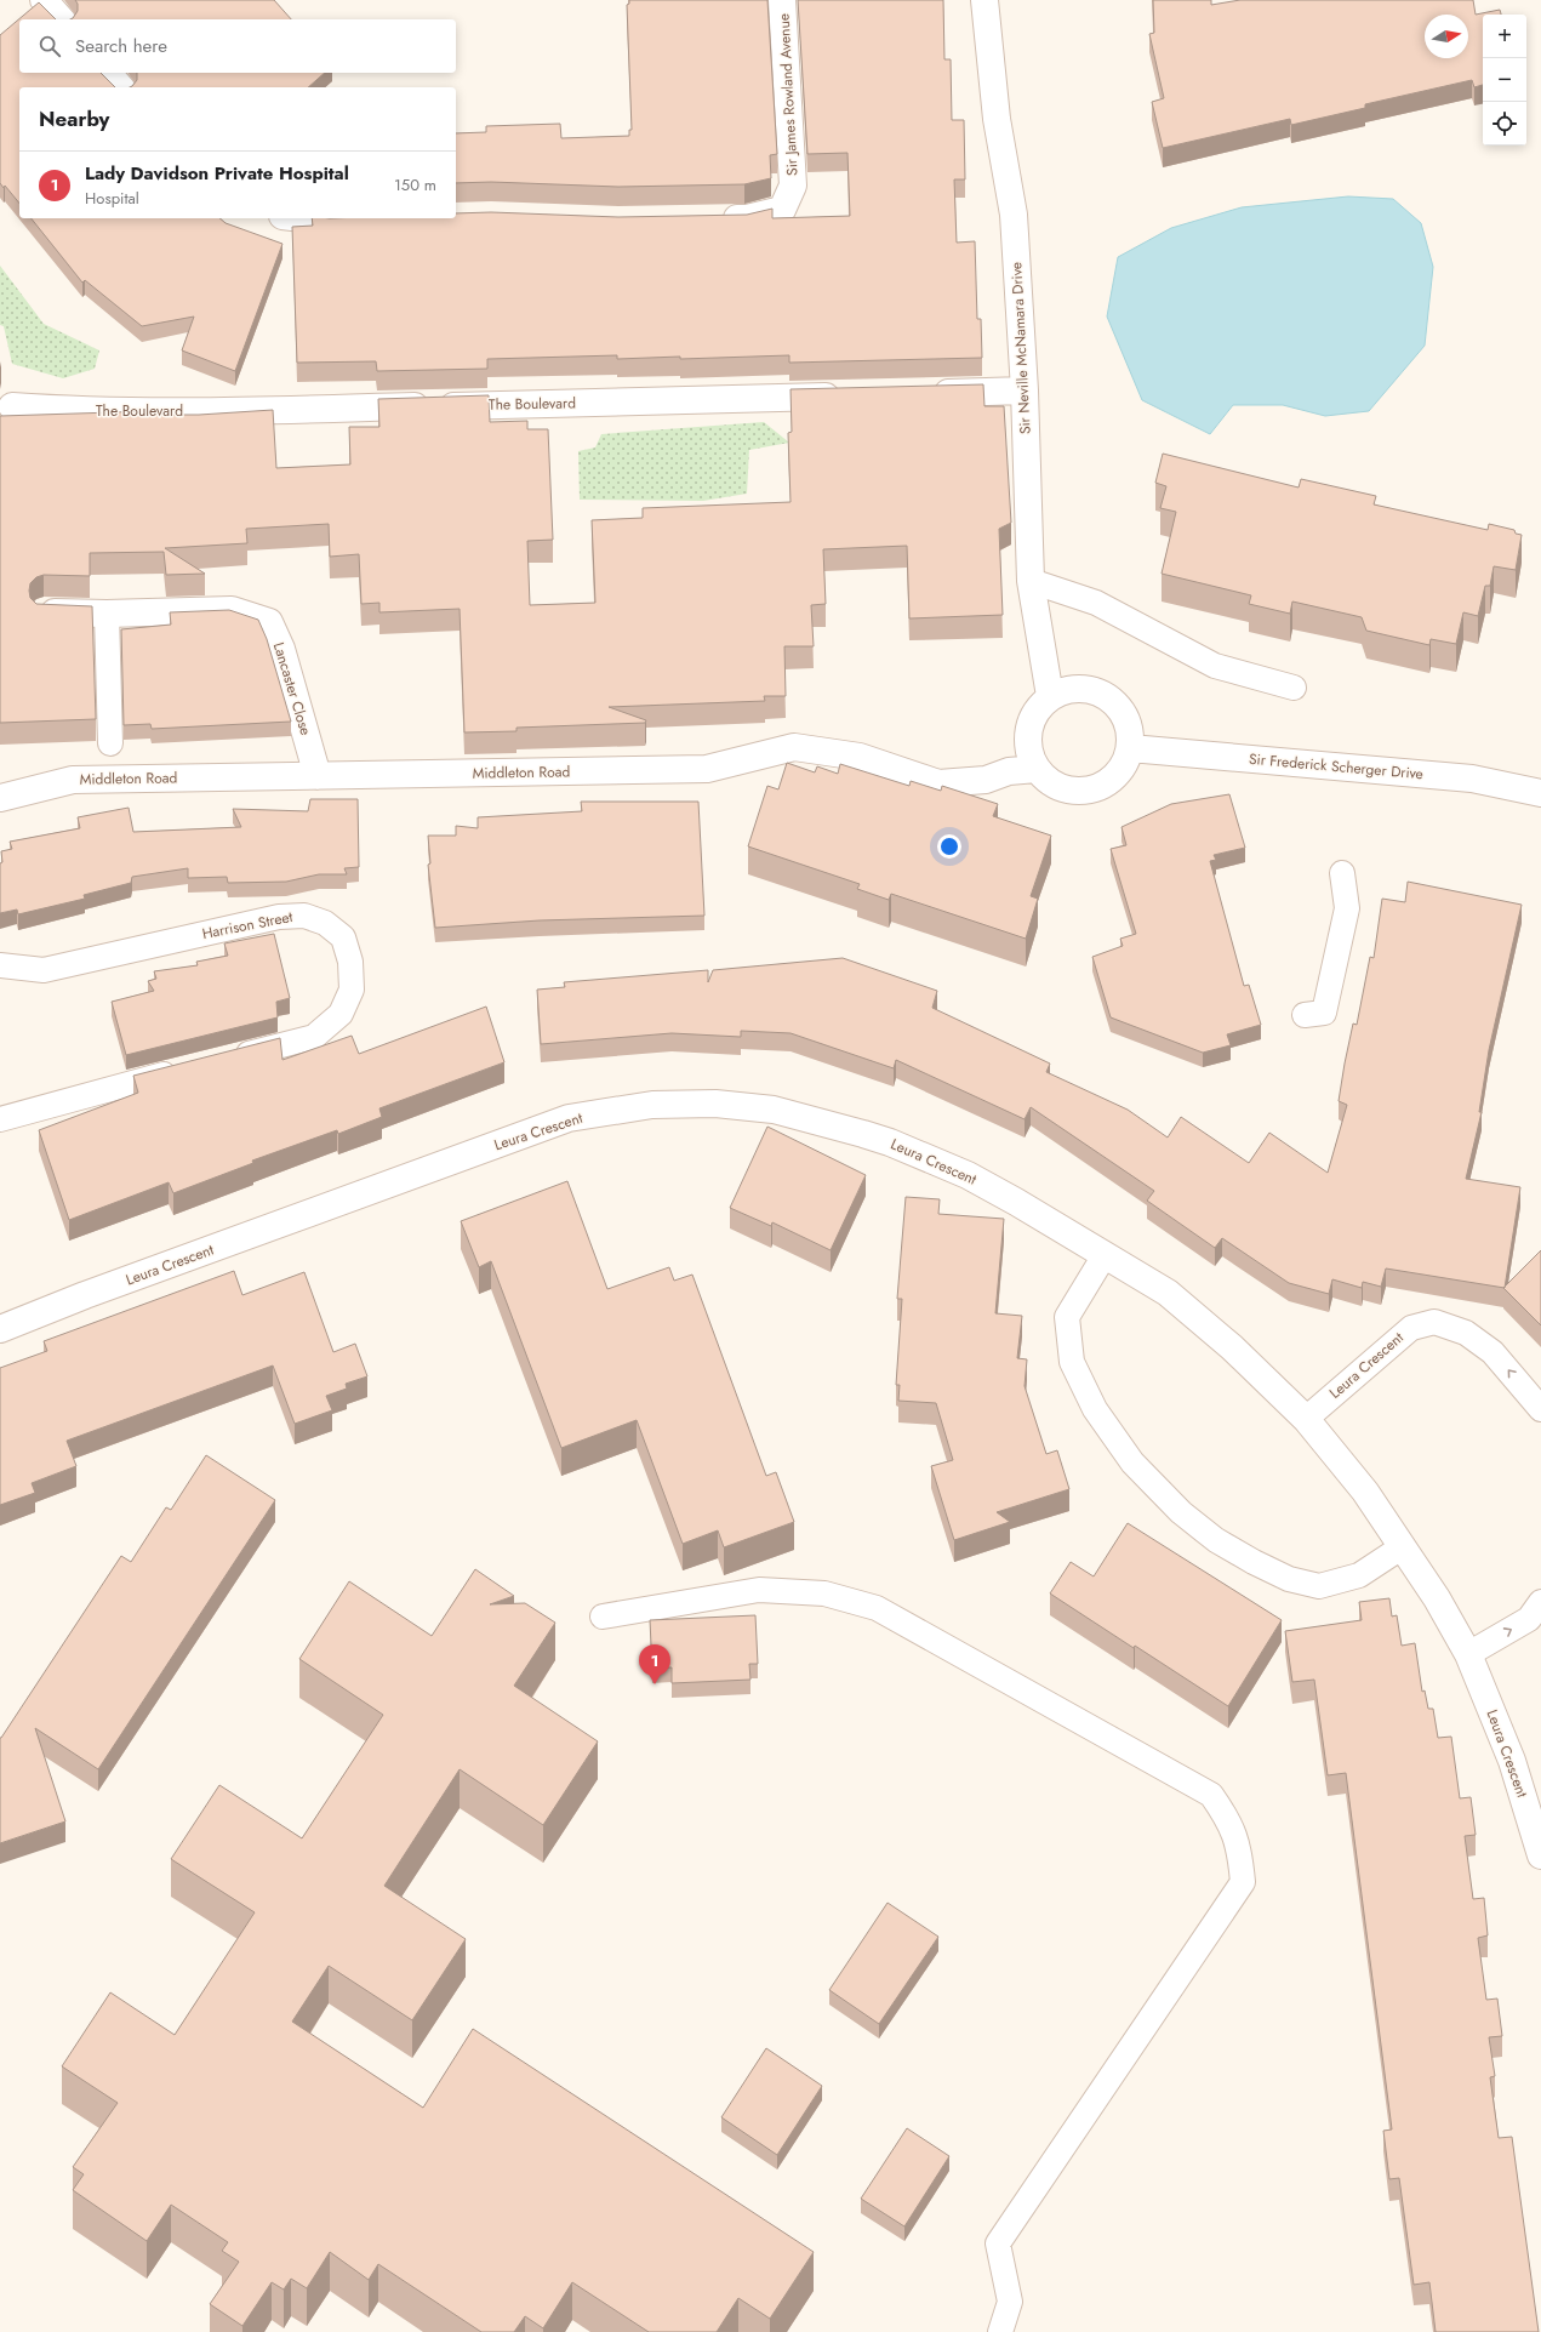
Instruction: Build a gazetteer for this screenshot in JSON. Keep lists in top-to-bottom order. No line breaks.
{"streets":{"street":["Sir James Rowland Avenue","Sir Neville McNamara Drive","The Boulevard","Lancaster Close","Sir Frederick Scherger Drive","Middleton Road","Leura Crescent"],"lane":["Harrison Street"]},"crossings":[["Sir Neville McNamara Drive","Sir Frederick Scherger Drive"],["Sir Neville McNamara Drive","Middleton Road"],["Lancaster Close","Middleton Road"],["Sir Frederick Scherger Drive","Middleton Road"]],"north":"right","page":{"map_buttons":["+","−"],"search":"Search here","heading":"Nearby","list":[{"mark":"1","name":"Lady Davidson Private Hospital","note":"Hospital","value":"150 m"}],"pins":"1"}}
